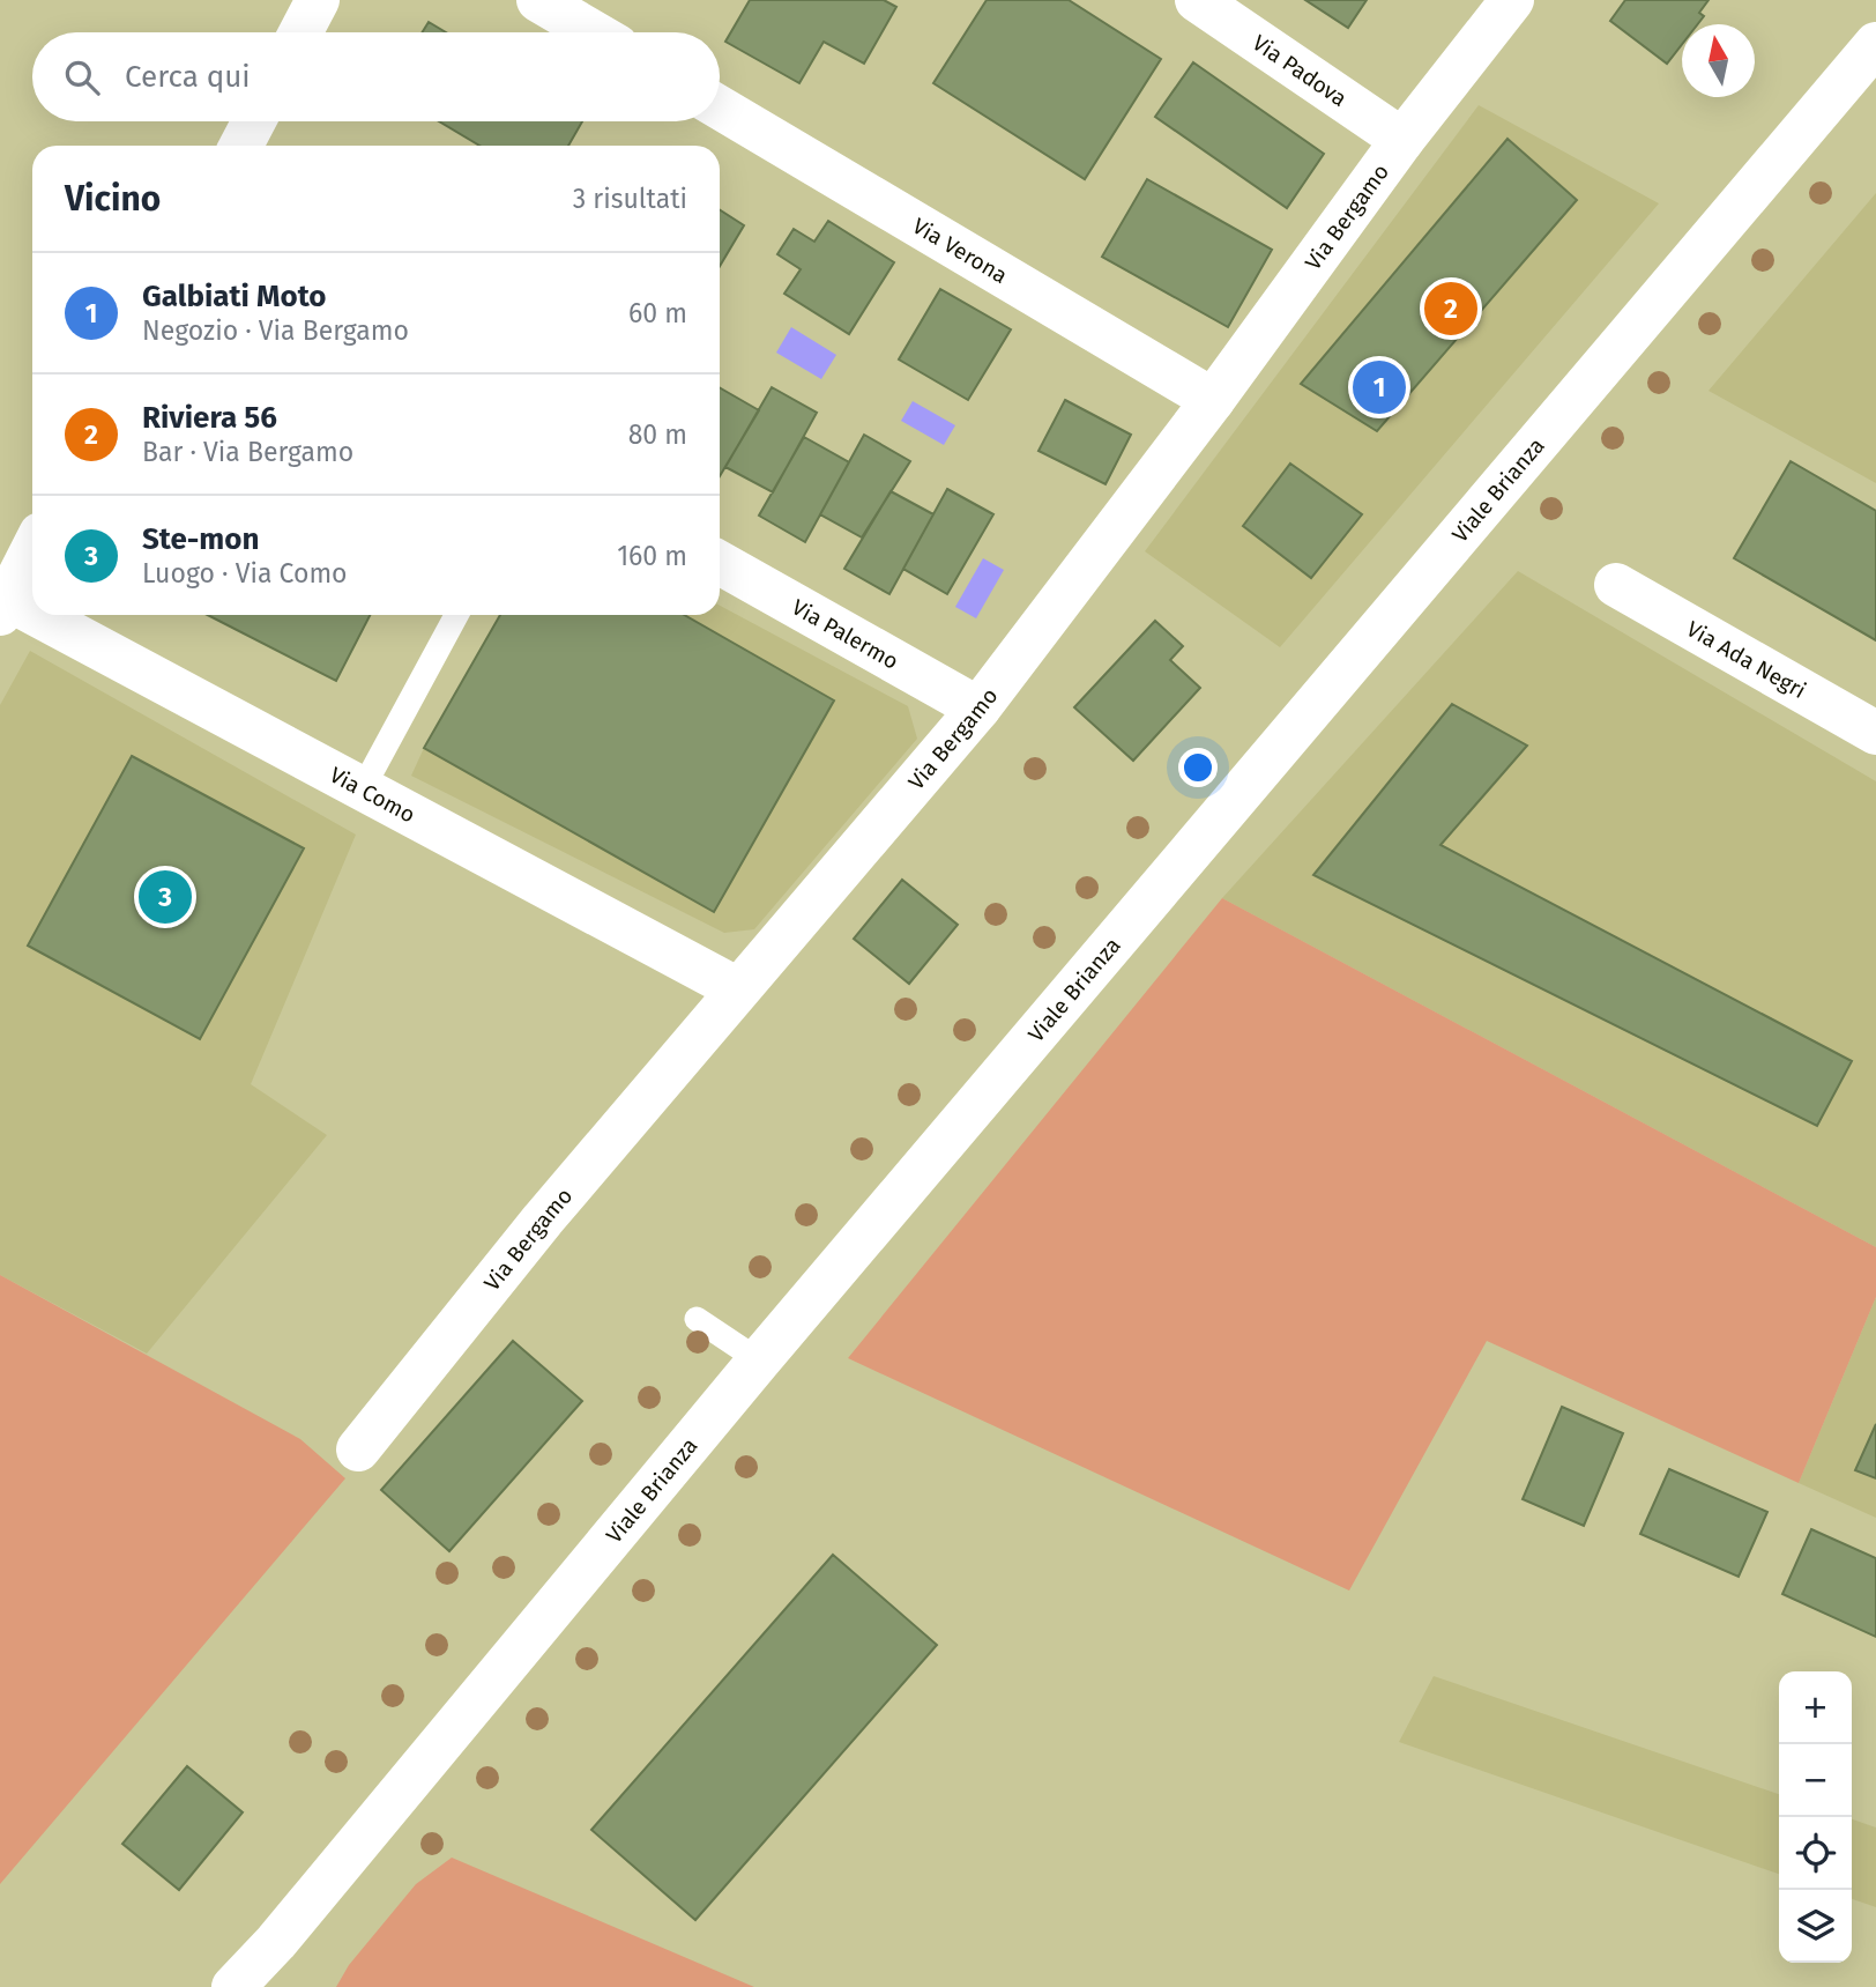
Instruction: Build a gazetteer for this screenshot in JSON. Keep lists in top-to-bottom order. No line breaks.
{"streets":{"street":["Via Padova","Via Bergamo","Via Verona","Viale Brianza","Via Palermo","Via Ada Negri","Via Como"]},"crossings":[["Via Padova","Via Bergamo"],["Via Bergamo","Via Verona"],["Via Bergamo","Via Palermo"],["Via Bergamo","Via Como"]],"north":"top","page":{"search":"Cerca qui","heading":["Vicino","3 risultati"],"list":[{"mark":"1","name":"Galbiati Moto","note":"Negozio · Via Bergamo","value":"60 m"},{"mark":"2","name":"Riviera 56","note":"Bar · Via Bergamo","value":"80 m"},{"mark":"3","name":"Ste-mon","note":"Luogo · Via Como","value":"160 m"}],"pins":["2","1","3"],"map_buttons":["+","−"]}}
